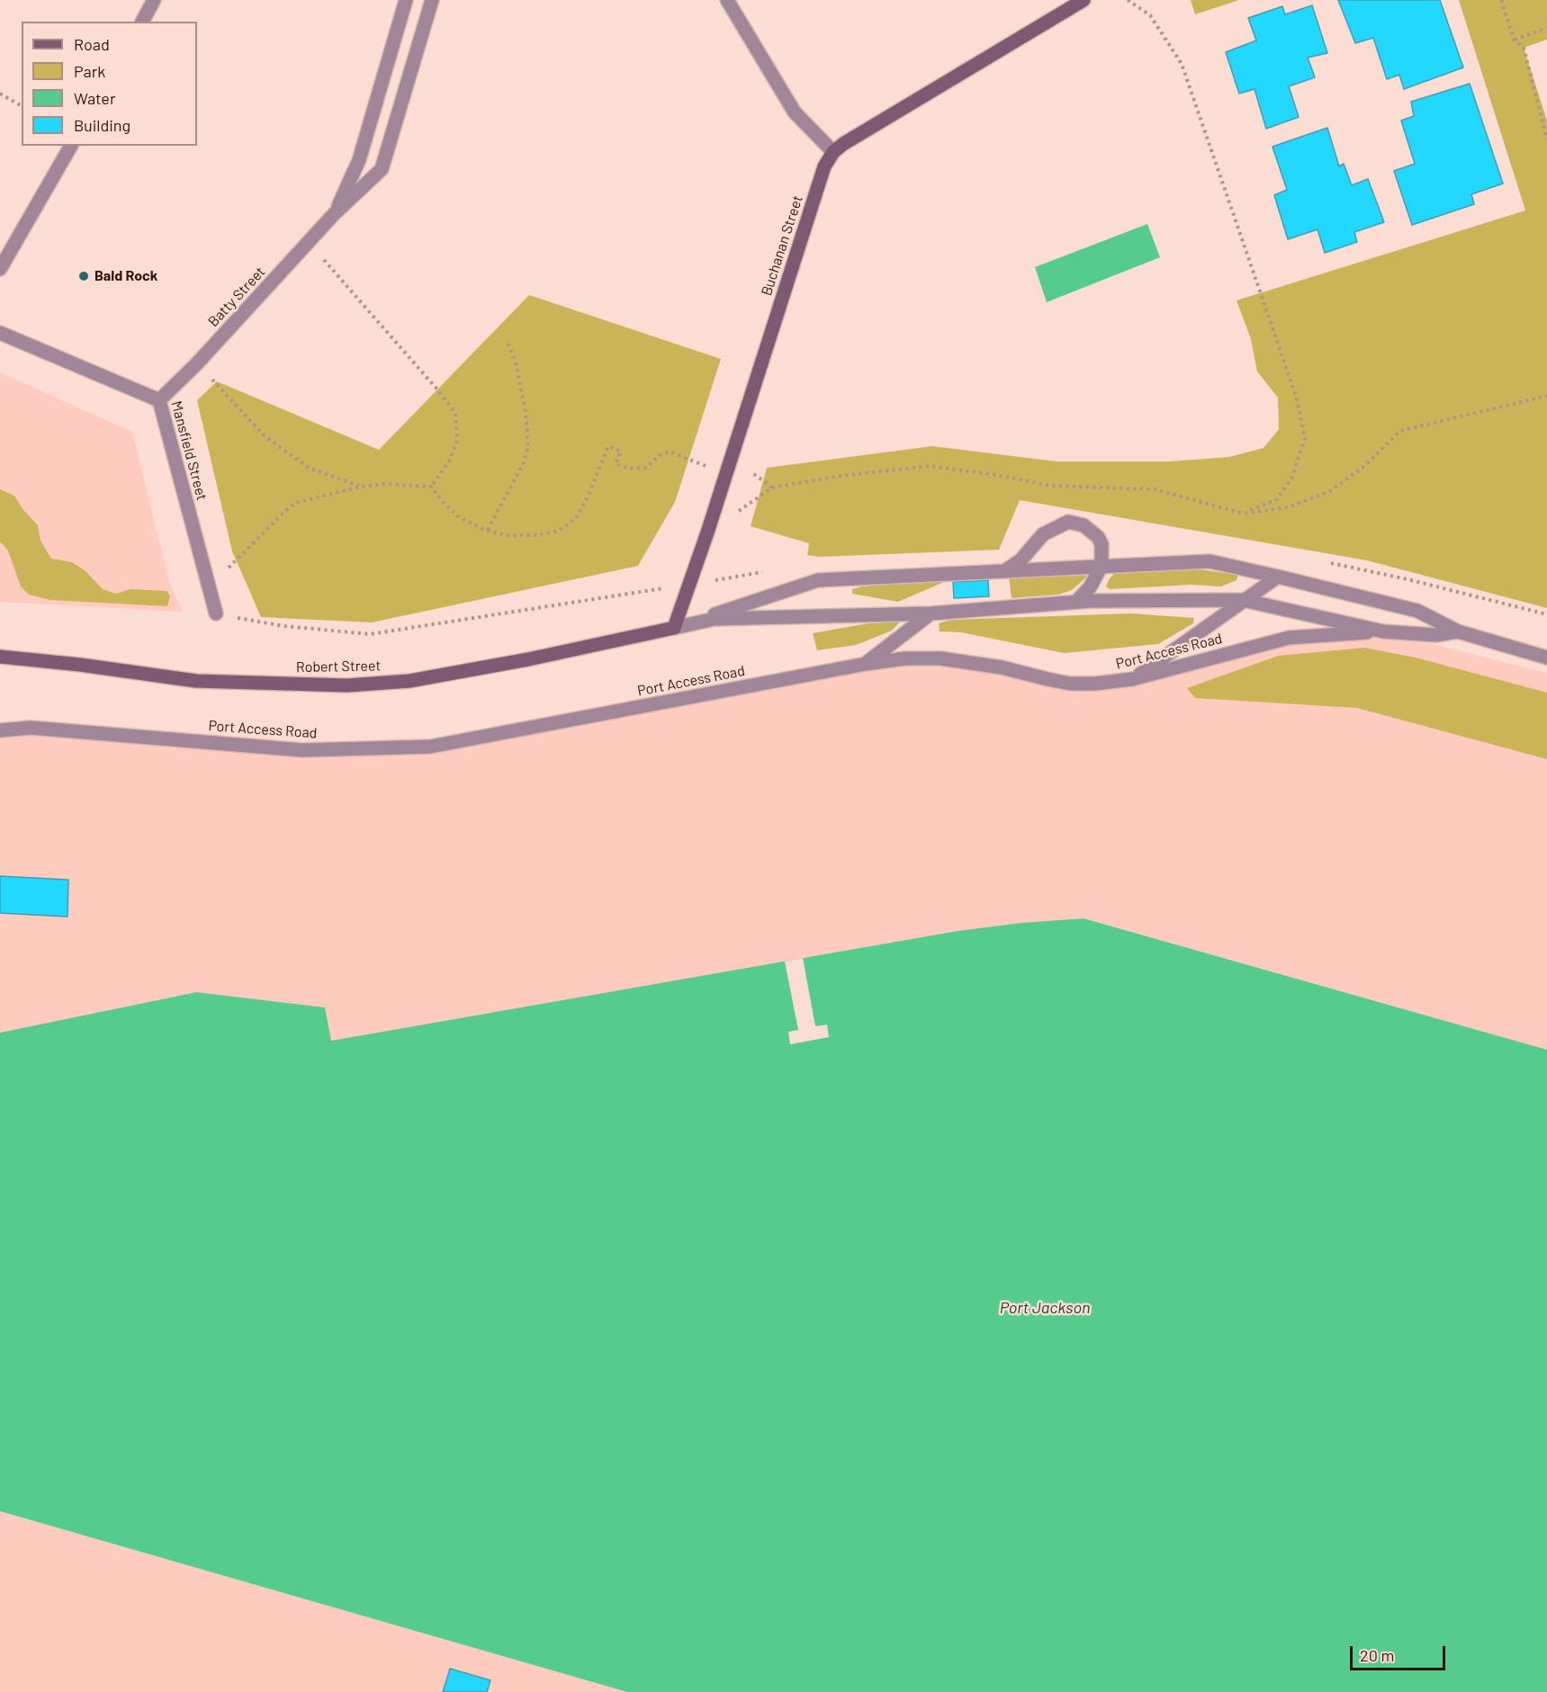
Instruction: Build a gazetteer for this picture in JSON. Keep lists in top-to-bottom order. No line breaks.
{"streets":{"street":["Buchanan Street","Batty Street","Mansfield Street","Port Access Road","Robert Street"]},"crossings":[["Buchanan Street","Robert Street"],["Batty Street","Mansfield Street"]],"water":["Port Jackson"],"places":["Bald Rock"],"legend":["Road","Park","Water","Building"],"scale_bar":"20 m"}
